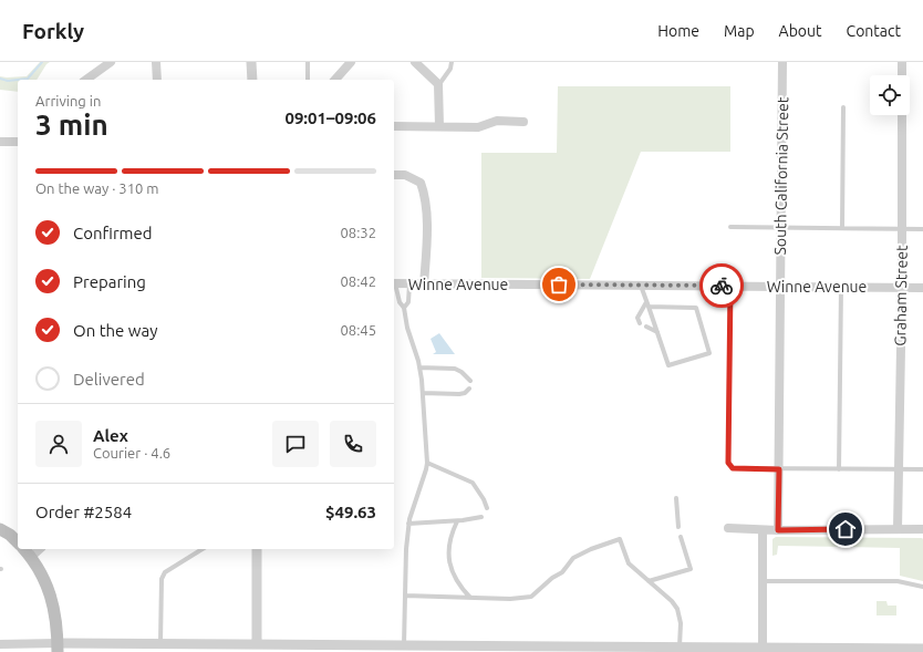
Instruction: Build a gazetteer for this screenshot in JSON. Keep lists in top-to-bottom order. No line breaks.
{"streets":{"street":["South California Street","Winne Avenue","Graham Street"]},"crossings":[["South California Street","Winne Avenue"],["Winne Avenue","Graham Street"]],"page":{"header":"Forkly","nav":["Home","Map","About","Contact"],"heading":["3 min","Arriving in","09:01–09:06"],"panel":["Alex","Courier · 4.6","Order #2584","$49.63"],"bar":"On the way · 310 m","list":[["Confirmed","08:32"],["Preparing","08:42"],["On the way","08:45"],"Delivered"]}}
